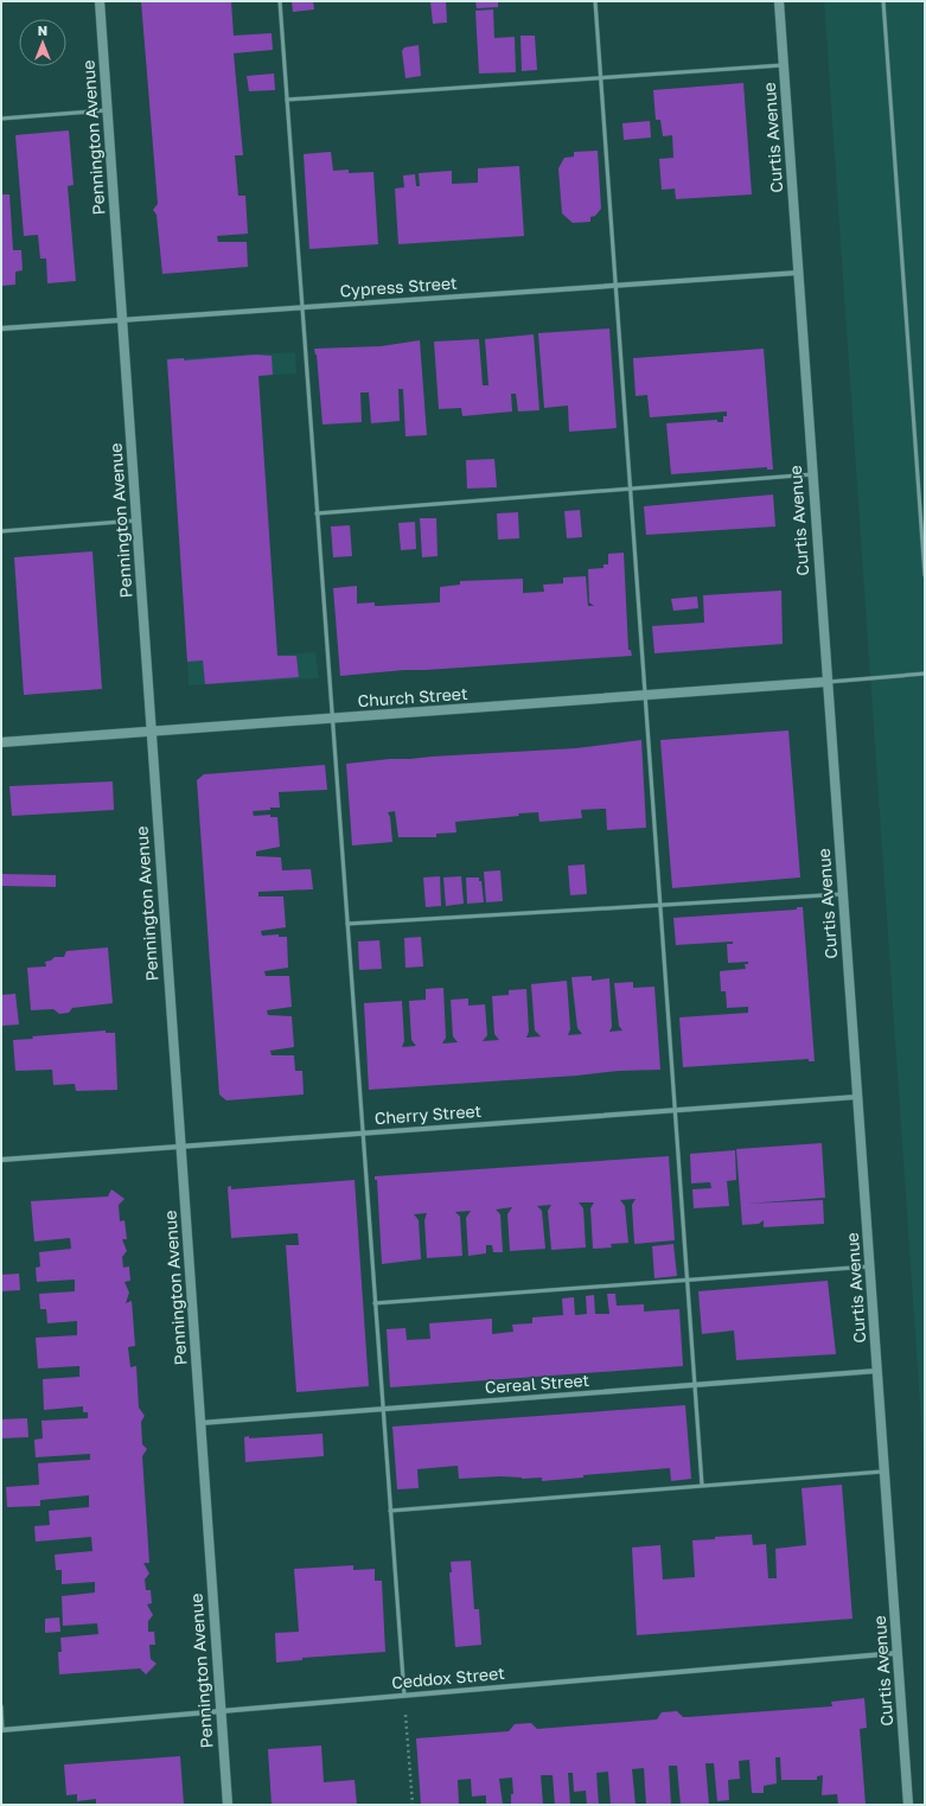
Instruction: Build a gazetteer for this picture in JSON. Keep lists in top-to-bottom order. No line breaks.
{"streets":{"main road":["Pennington Avenue","Curtis Avenue","Church Street"],"street":["Cypress Street","Cherry Street","Cereal Street","Ceddox Street"]},"crossings":[["Pennington Avenue","Cypress Street"],["Pennington Avenue","Church Street"],["Pennington Avenue","Cherry Street"],["Pennington Avenue","Cereal Street"],["Pennington Avenue","Ceddox Street"],["Curtis Avenue","Cypress Street"],["Curtis Avenue","Church Street"],["Curtis Avenue","Cherry Street"],["Curtis Avenue","Cereal Street"],["Curtis Avenue","Ceddox Street"]],"north":"top"}
